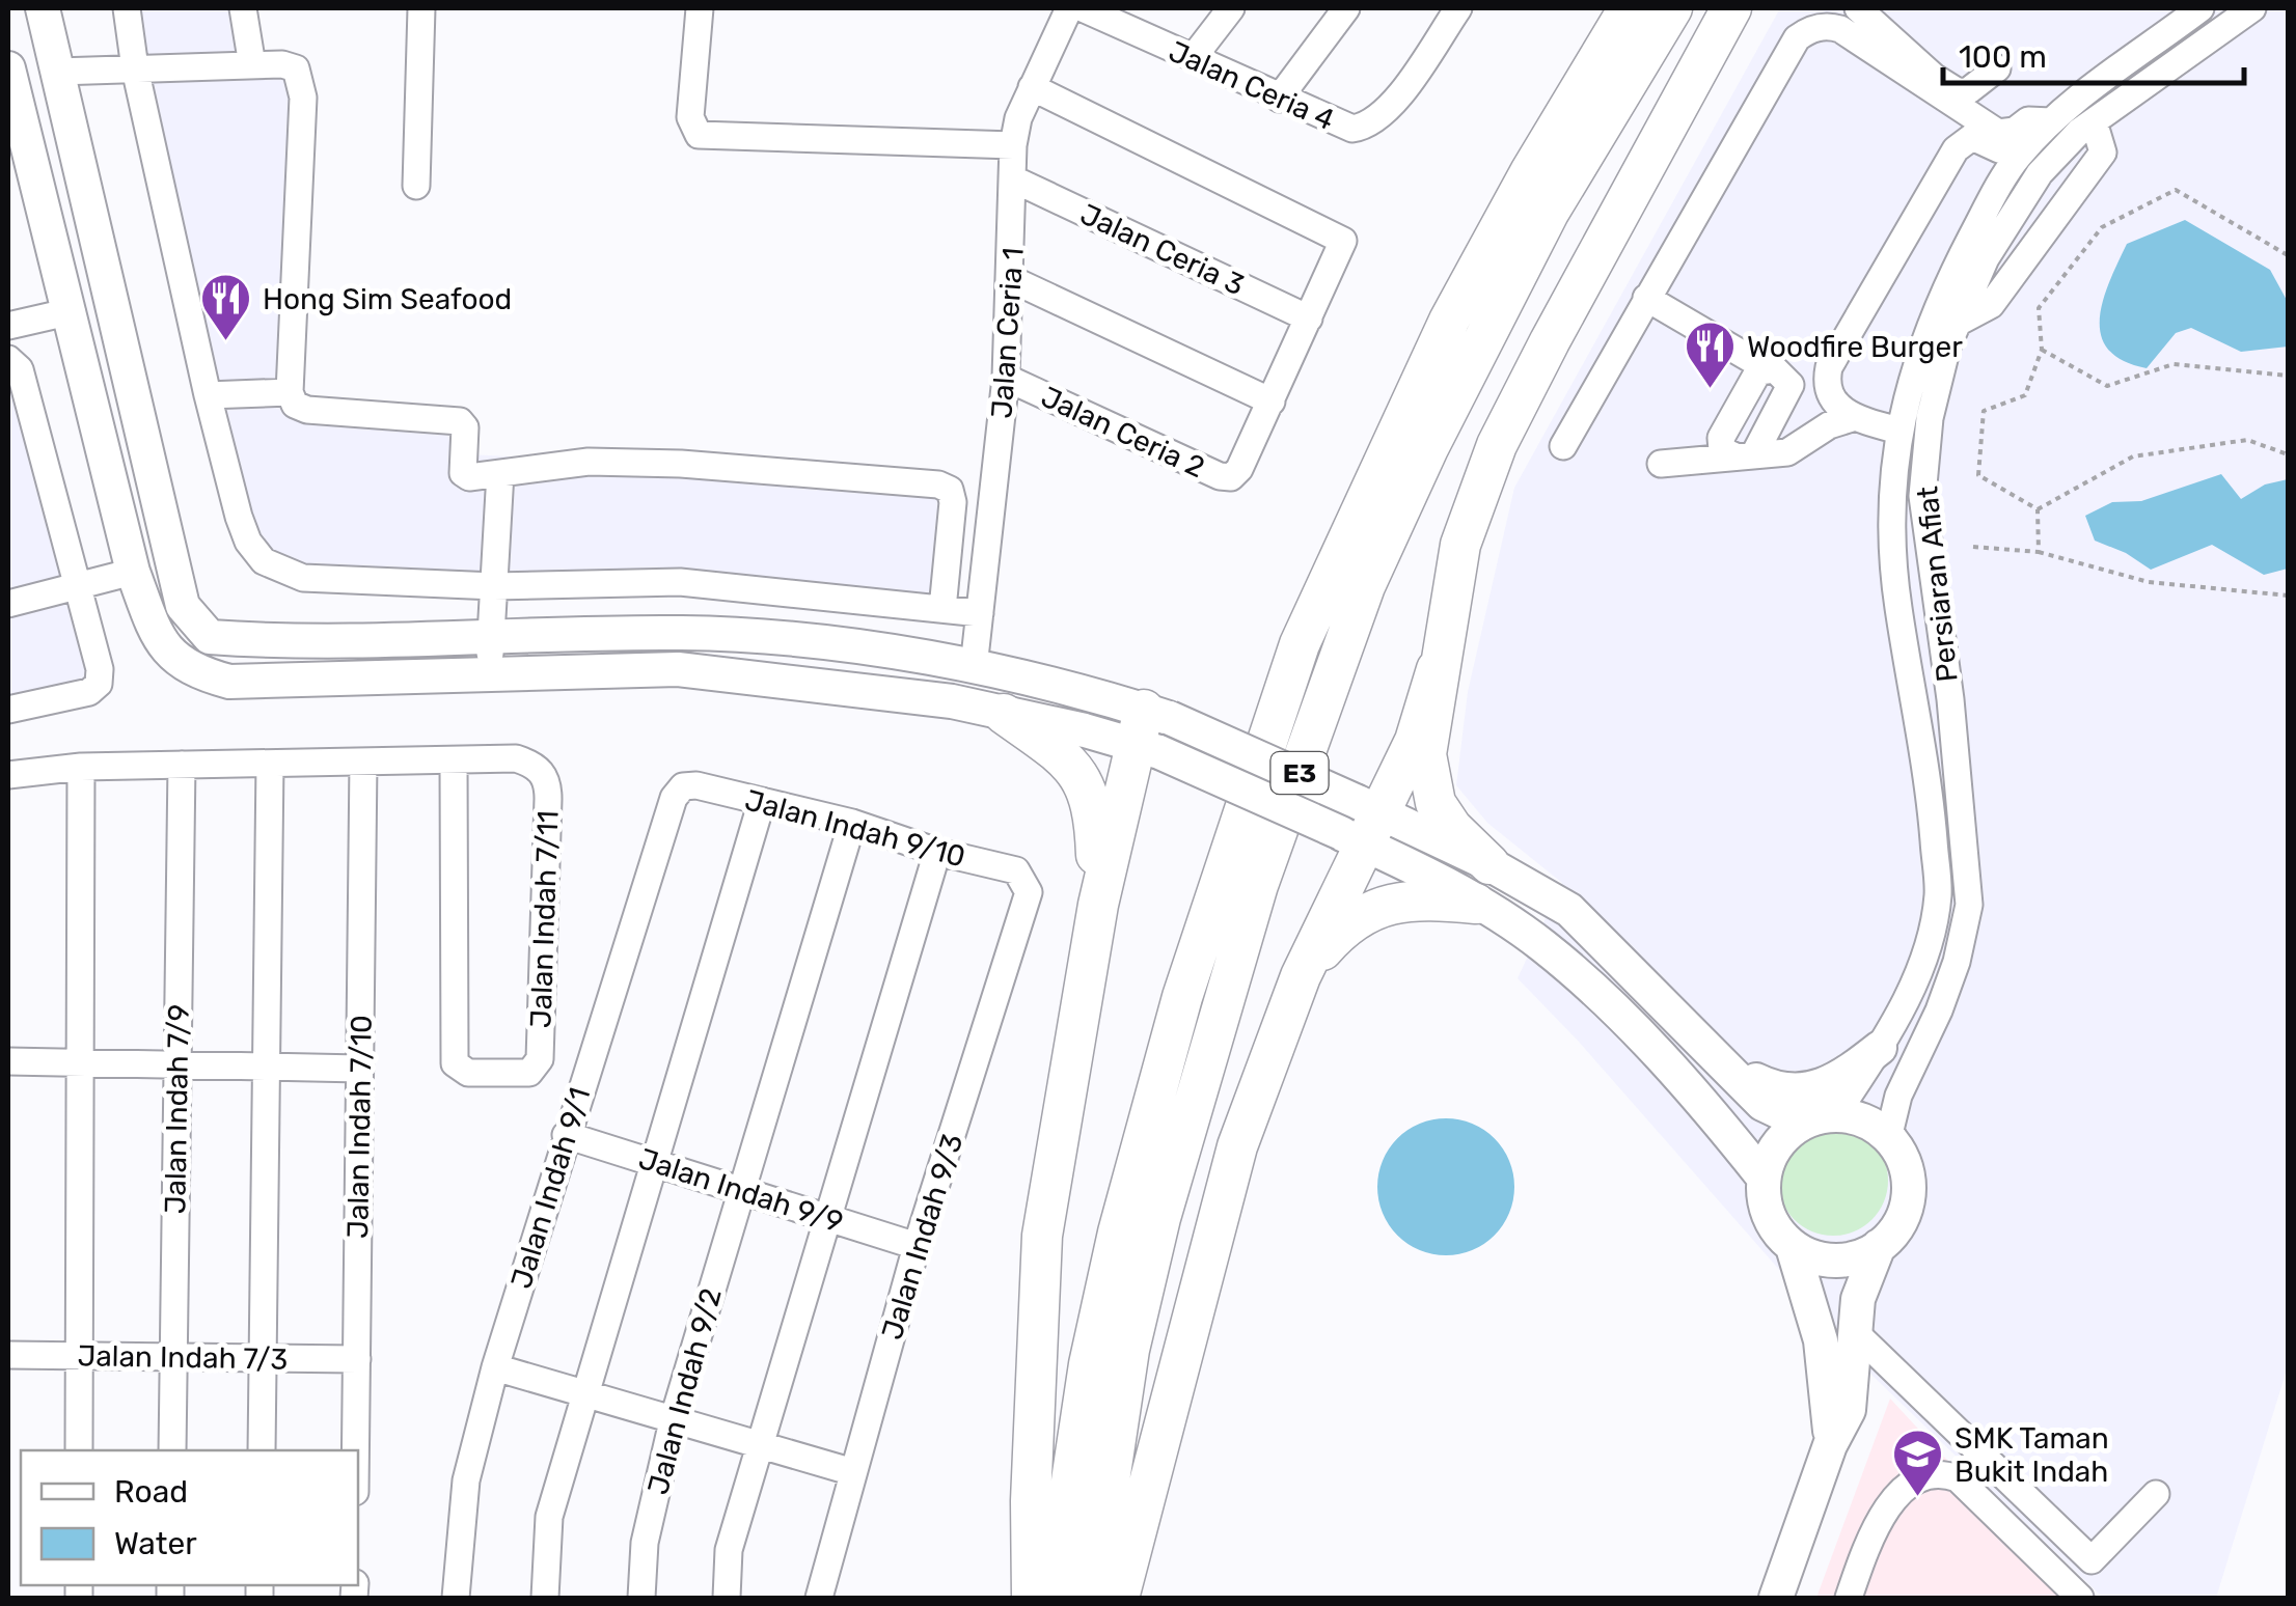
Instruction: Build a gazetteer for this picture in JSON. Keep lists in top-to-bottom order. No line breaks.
{"streets":{"highway":["E3"],"street":["Jalan Ceria 4","Jalan Ceria 3","Jalan Ceria 1","Jalan Ceria 2","Persiaran Afiat","Jalan Indah 9/10","Jalan Indah 7/11","Jalan Indah 7/9","Jalan Indah 7/10","Jalan Indah 9/1","Jalan Indah 9/9","Jalan Indah 9/3","Jalan Indah 7/3","Jalan Indah 9/2"]},"crossings":[["Jalan Ceria 3","Jalan Ceria 1"],["Jalan Ceria 1","Jalan Ceria 2"],["Jalan Indah 9/10","Jalan Indah 9/1"],["Jalan Indah 9/10","Jalan Indah 9/3"],["Jalan Indah 9/10","Jalan Indah 9/2"],["Jalan Indah 7/9","Jalan Indah 7/3"],["Jalan Indah 7/10","Jalan Indah 7/3"],["Jalan Indah 9/1","Jalan Indah 9/9"],["Jalan Indah 9/9","Jalan Indah 9/3"],["Jalan Indah 9/9","Jalan Indah 9/2"]],"places":{"restaurant":["Hong Sim Seafood","Woodfire Burger"],"school or university":["SMK Taman Bukit Indah"]},"legend":["Road","Water"],"scale_bar":"100 m"}
